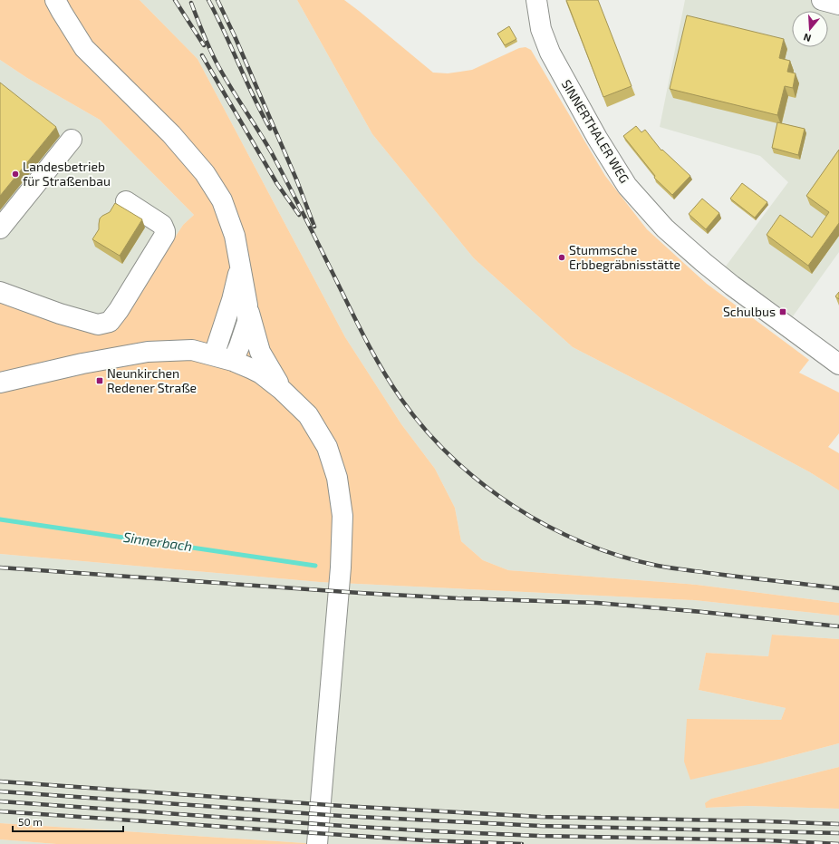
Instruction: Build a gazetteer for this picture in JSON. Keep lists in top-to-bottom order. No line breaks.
{"streets":{"main road":["SINNERTHALER WEG"]},"water":["Sinnerbach"],"places":{"other":["Landesbetrieb für Straßenbau","Stummsche Erbbegräbnisstätte"],"transit":["Schulbus","Neunkirchen Redener Straße"]},"scale_bar":"50 m","north":"bottom"}
